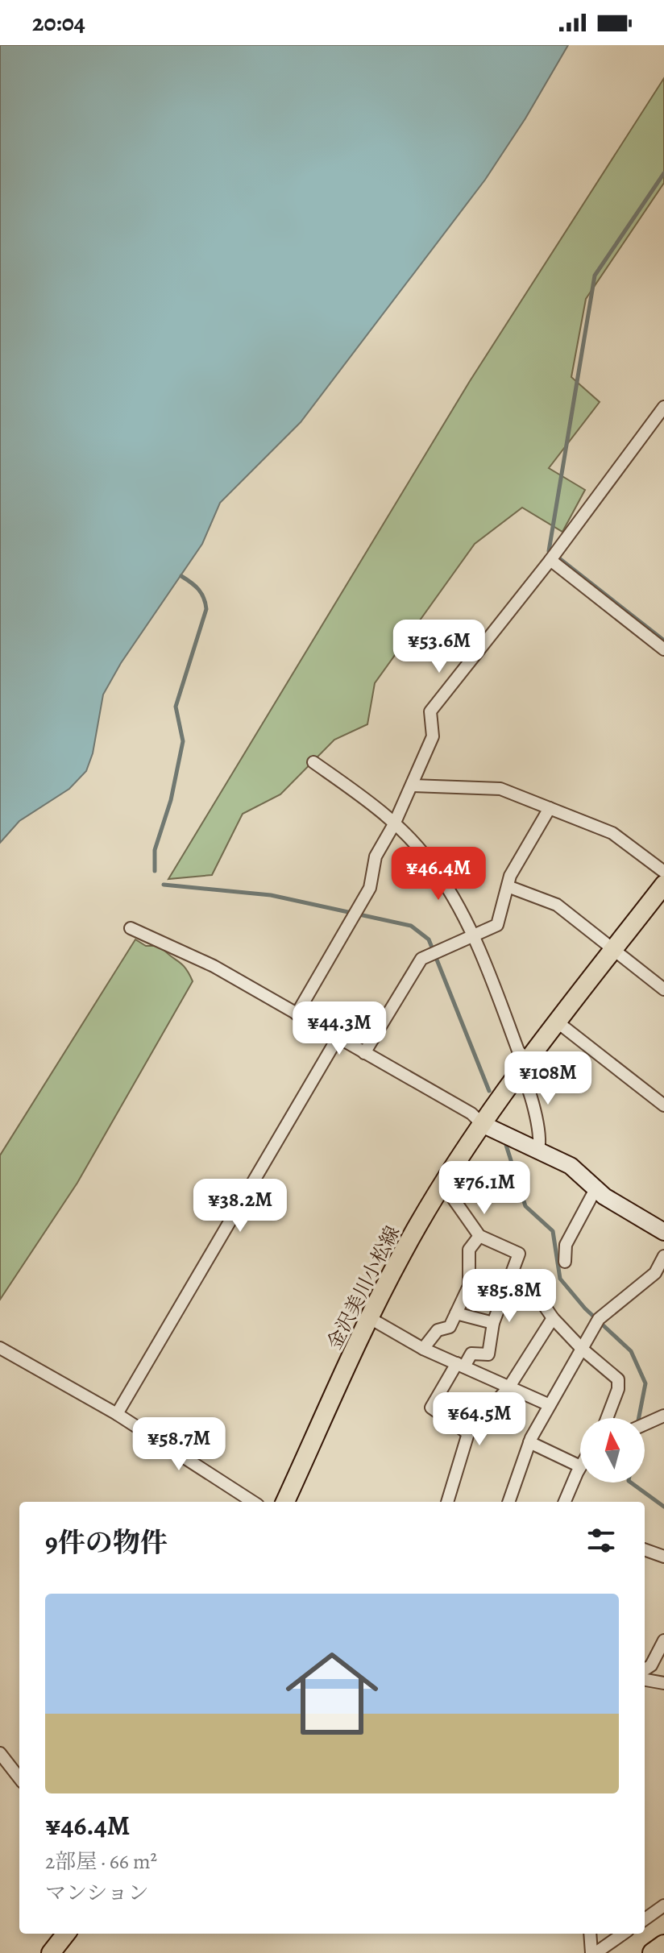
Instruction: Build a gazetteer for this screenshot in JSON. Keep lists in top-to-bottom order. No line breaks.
{"streets":{"main road":["金沢美川小松線"]},"north":"top","page":{"status":"20:04","price":["¥53.6M","¥46.4M","¥44.3M","¥108M","¥76.1M","¥38.2M","¥85.8M","¥64.5M","¥58.7M"],"heading":"9件の物件","list":[{"name":"¥46.4M","note":"2部屋 · 66 m² · マンション"}]}}
